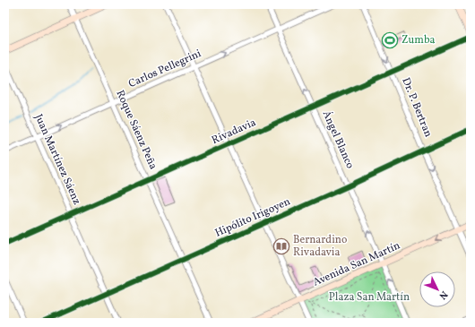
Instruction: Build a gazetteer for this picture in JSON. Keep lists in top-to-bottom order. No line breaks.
{"streets":{"main road":["Avenida San Martín"],"street":["Carlos Pellegrini","Dr. P. Bertran","Roque Sáenz Peña","Rivadavia","Ángel Blanco","Juan Martínez Sáenz","Hipólito Irigoyen"]},"crossings":[["Carlos Pellegrini","Roque Sáenz Peña"],["Carlos Pellegrini","Ángel Blanco"],["Carlos Pellegrini","Juan Martínez Sáenz"],["Dr. P. Bertran","Rivadavia"],["Dr. P. Bertran","Hipólito Irigoyen"],["Dr. P. Bertran","Avenida San Martín"],["Roque Sáenz Peña","Rivadavia"],["Roque Sáenz Peña","Hipólito Irigoyen"],["Rivadavia","Ángel Blanco"],["Rivadavia","Juan Martínez Sáenz"],["Ángel Blanco","Hipólito Irigoyen"],["Ángel Blanco","Avenida San Martín"],["Juan Martínez Sáenz","Hipólito Irigoyen"]],"one_way":["Carlos Pellegrini","Dr. P. Bertran","Ángel Blanco"],"parks":["Plaza San Martín"],"places":{"sports":["Zumba"],"library":["Bernardino Rivadavia"]},"north":"bottom right"}
